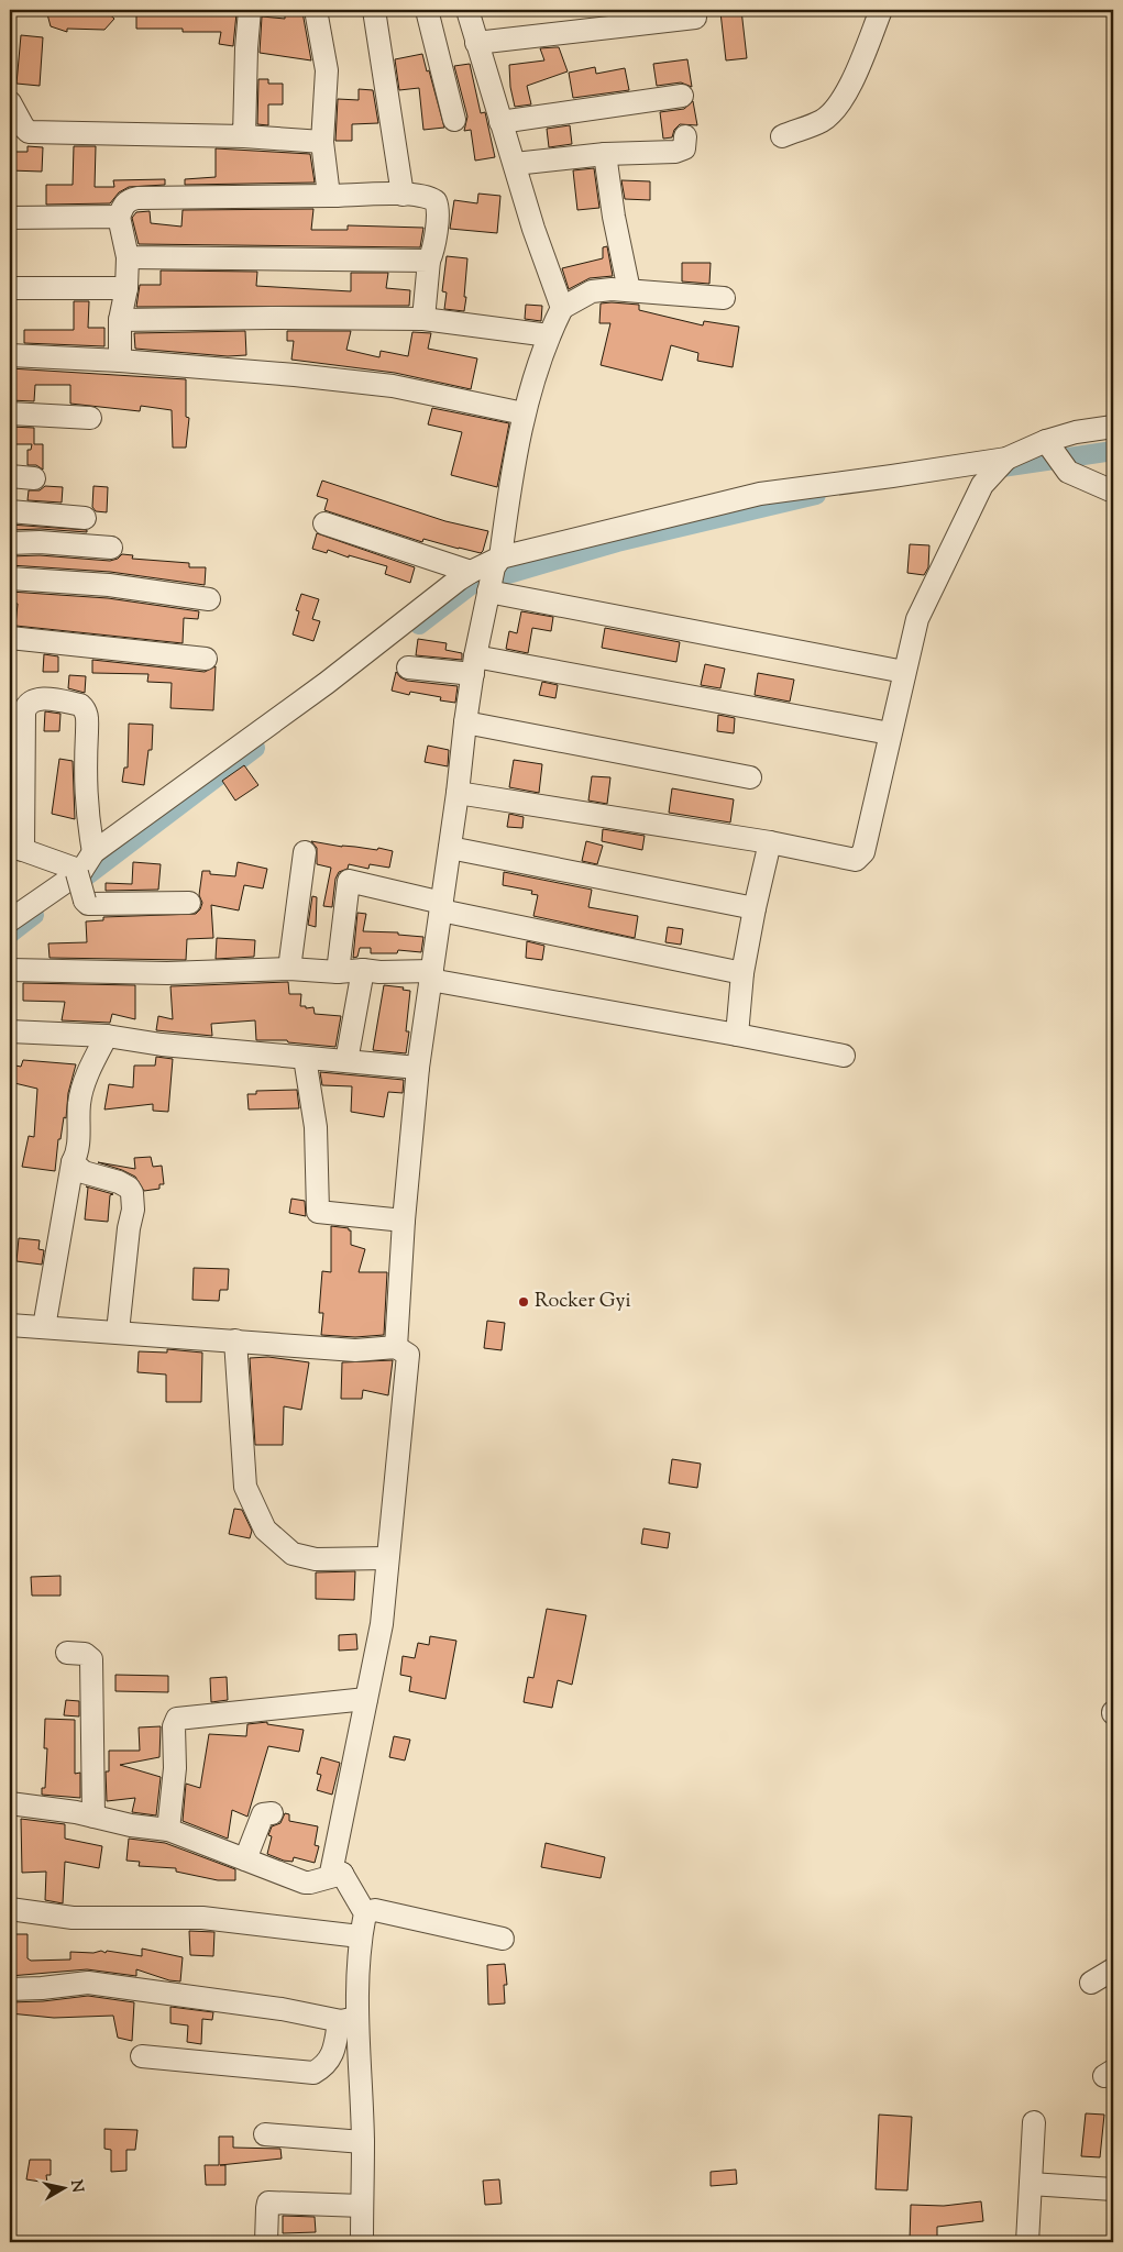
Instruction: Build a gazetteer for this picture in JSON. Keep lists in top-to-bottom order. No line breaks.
{"places":["Rocker Gyi"],"north":"right"}
